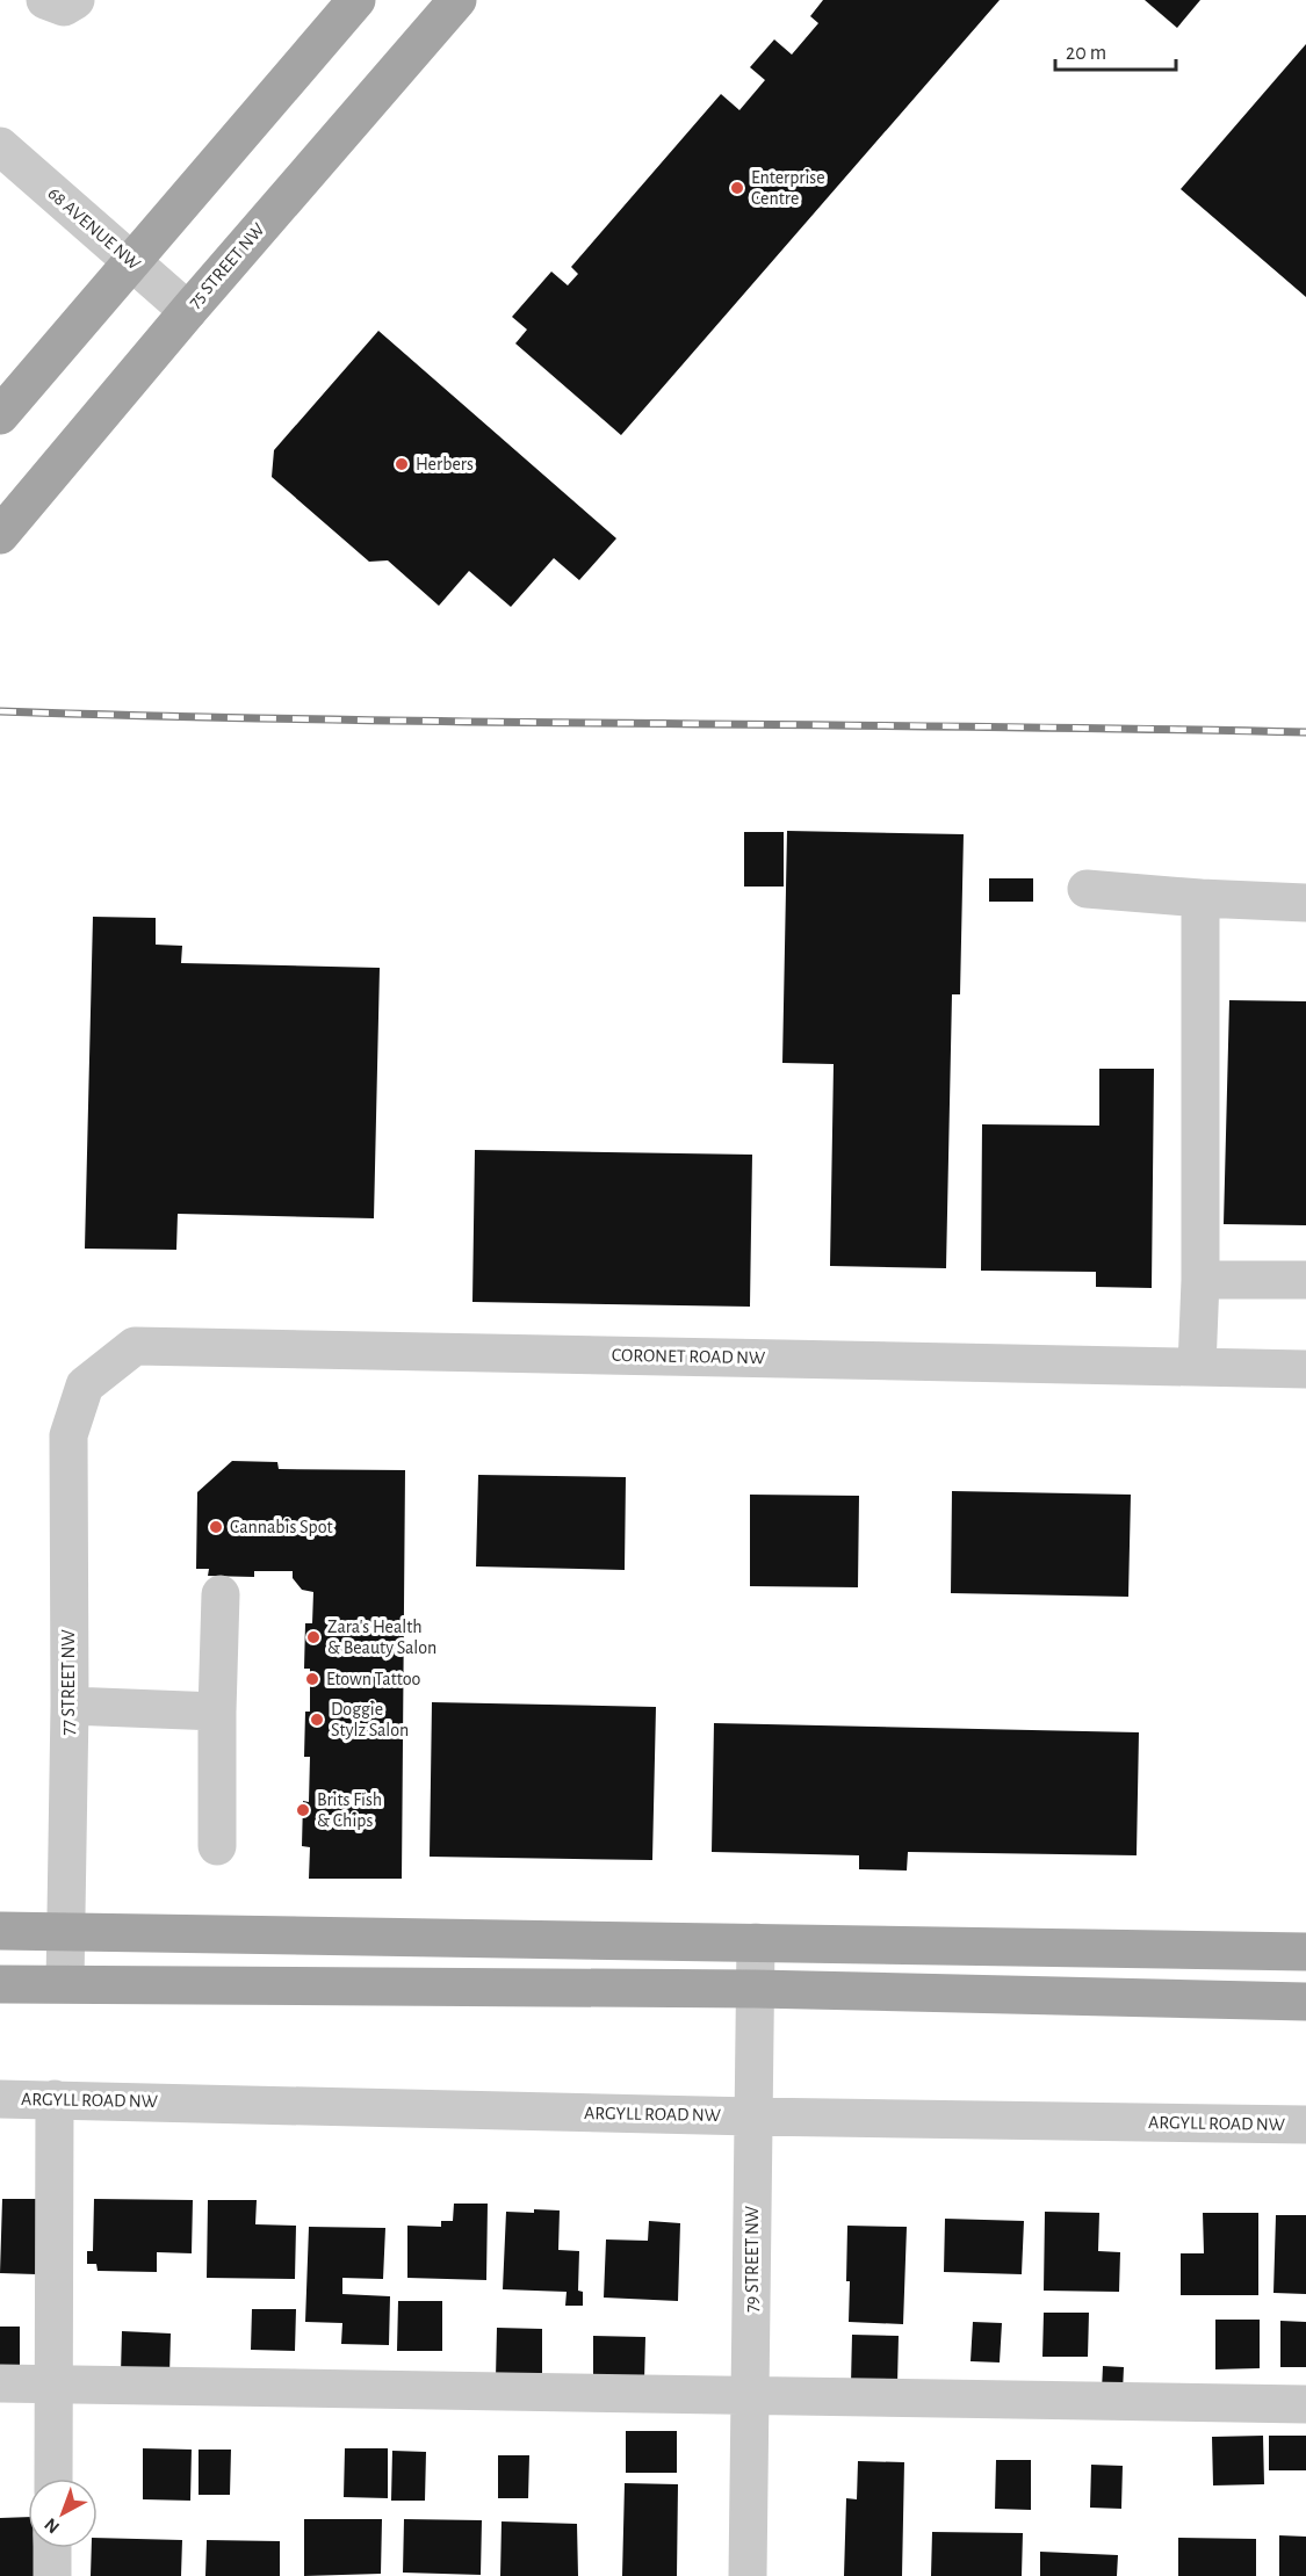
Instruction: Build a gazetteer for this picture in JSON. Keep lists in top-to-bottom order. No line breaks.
{"streets":{"main road":["75 STREET NW"],"street":["68 AVENUE NW","CORONET ROAD NW","77 STREET NW","ARGYLL ROAD NW","79 STREET NW"]},"crossings":[["68 AVENUE NW","75 STREET NW"],["CORONET ROAD NW","77 STREET NW"],["ARGYLL ROAD NW","79 STREET NW"]],"places":["Enterprise Centre","Herbers","Cannabis Spot","Zara's Health & Beauty Salon","Etown Tattoo","Doggie Stylz Salon","Brits Fish & Chips"],"scale_bar":"20 m","north":"bottom left"}
